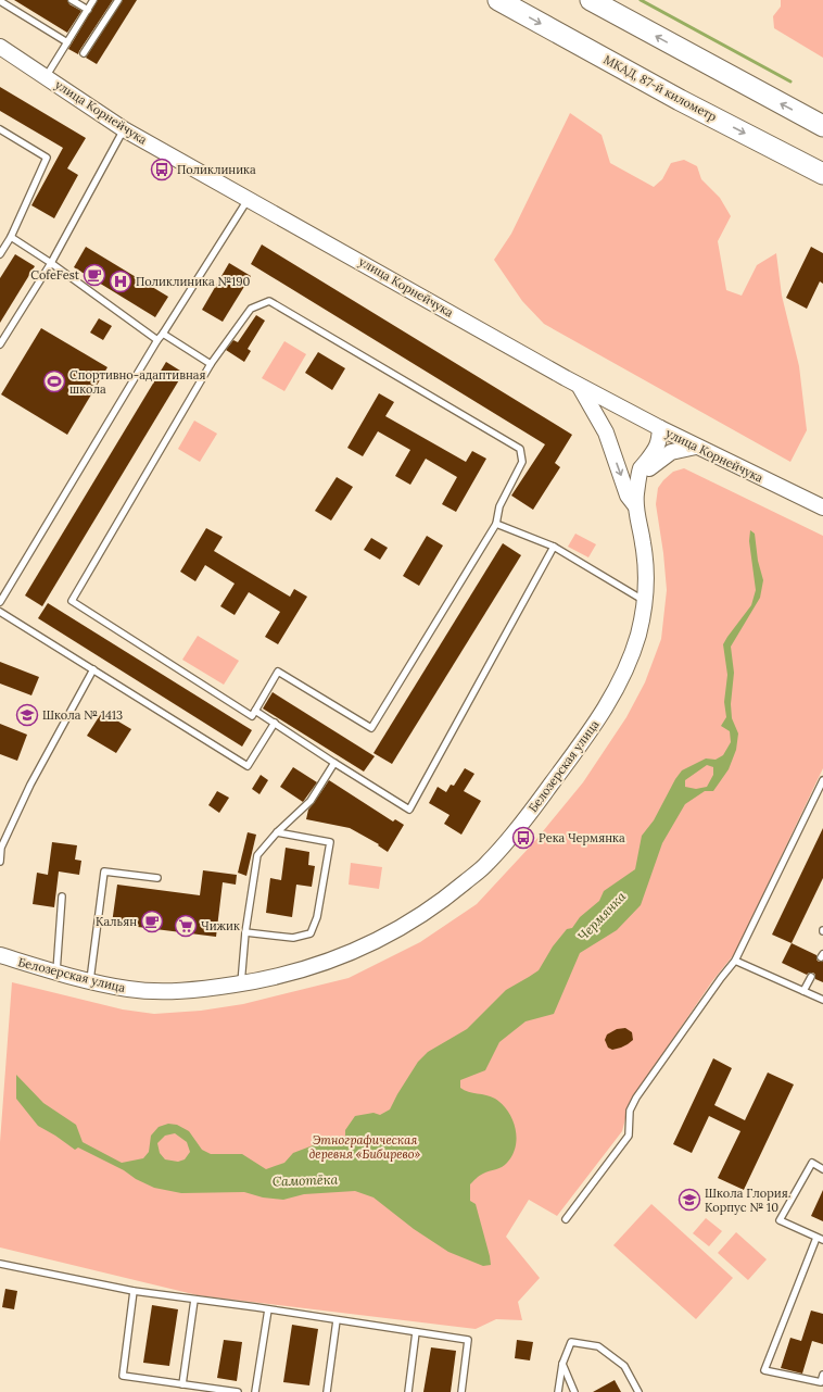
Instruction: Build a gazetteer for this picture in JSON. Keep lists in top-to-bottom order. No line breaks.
{"streets":{"highway":["МКАД, 87-й километр"],"street":["улица Корнейчука","Белозерская улица"]},"crossings":[["улица Корнейчука","Белозерская улица"]],"water":["Чермянка","Самотёка"],"parks":["Этнографическая деревня «Бибирево»"],"places":{"bus stop":["Поликлиника","Река Чермянка"],"cafe":["CofeFest","Кальян"],"hospital":["Поликлиника №190"],"sports":["Спортивно-адаптивная школа"],"school or university":["Школа № 1413","Школа Глория. Корпус № 10"],"supermarket":["Чижик"]}}
